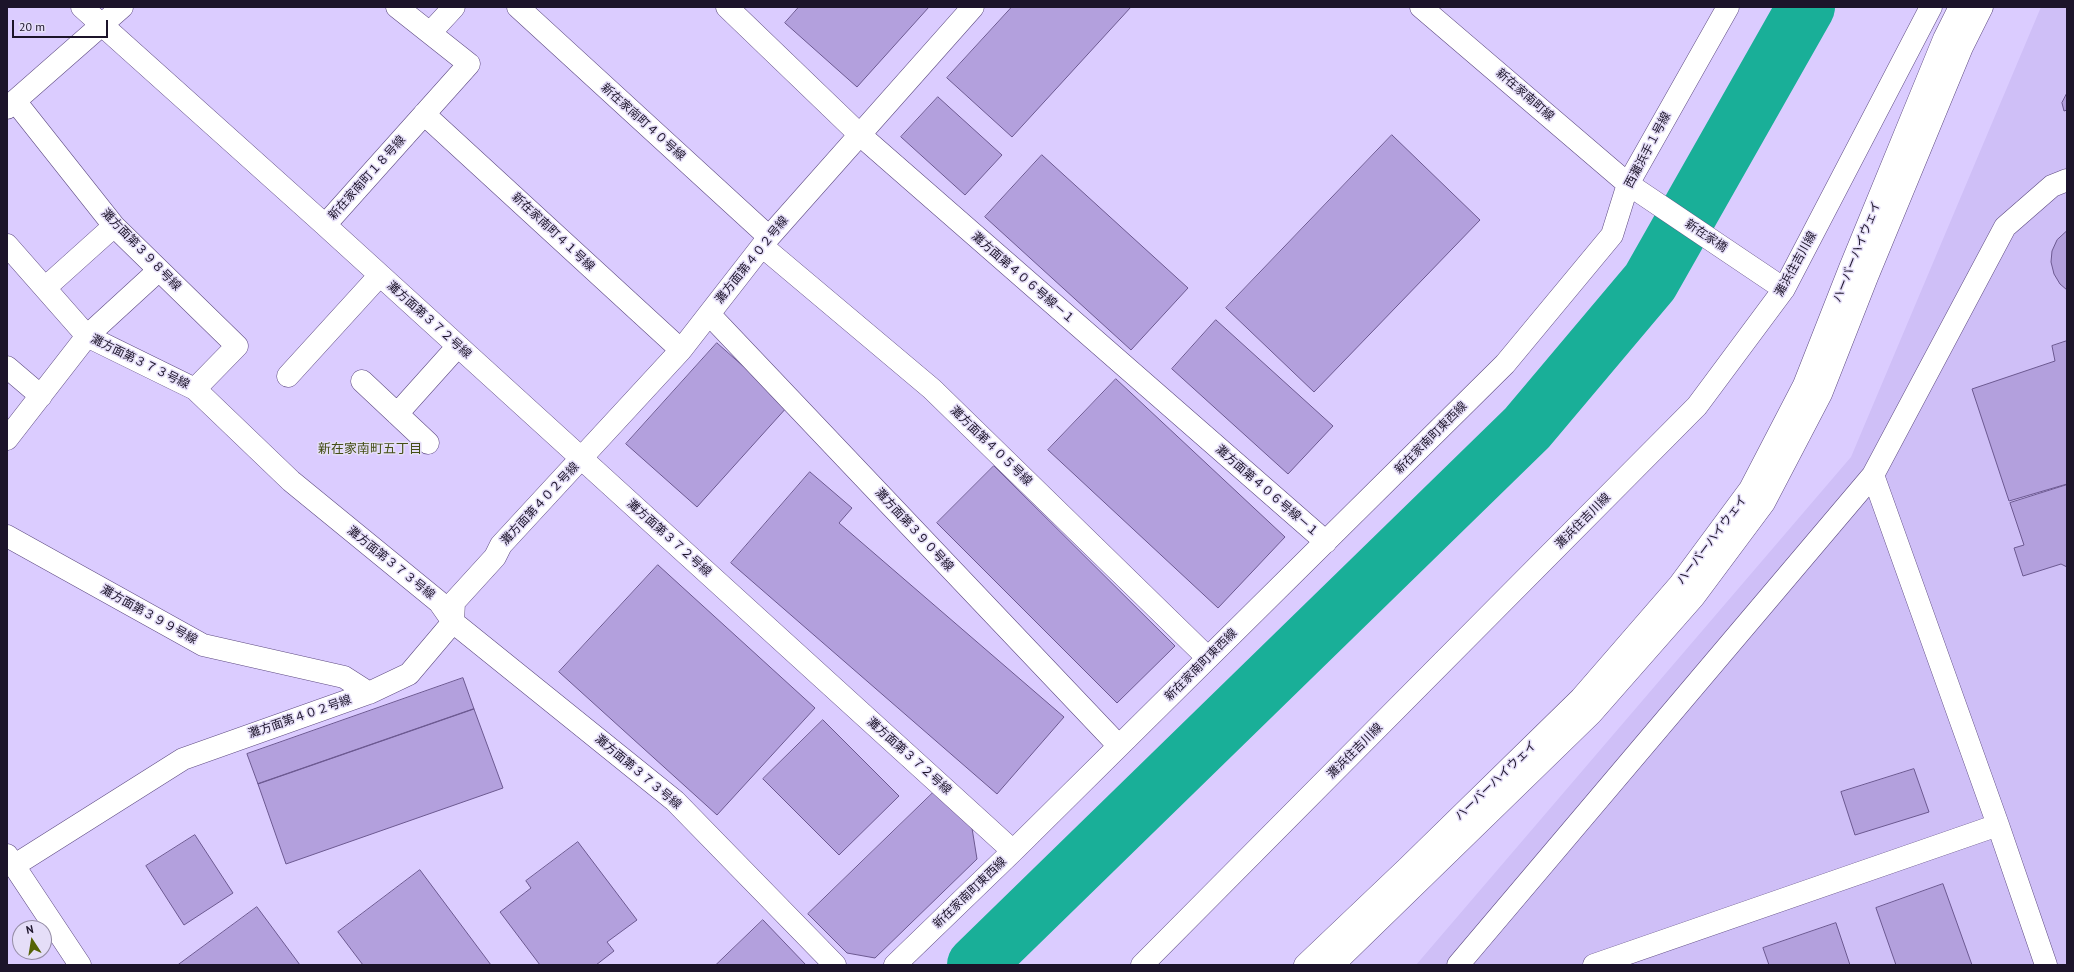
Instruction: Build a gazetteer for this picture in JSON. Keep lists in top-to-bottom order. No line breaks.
{"streets":{"street":["新在家南町線","新在家南町４０号線","西灘浜手１号線","新在家南町１８号線","新在家南町４１号線","新在家橋","灘方面第３９８号線","ハーバーハイウェイ","灘方面第４０２号線","灘浜住吉川線","灘方面第４０６号線－１","灘方面第３７２号線","灘方面第３７３号線","新在家南町東西線","灘方面第４０５号線","灘方面第３９０号線","灘方面第３９９号線"]},"crossings":[["新在家南町線","西灘浜手１号線"],["新在家南町線","新在家橋"],["新在家南町４０号線","灘方面第４０２号線"],["新在家南町４０号線","灘方面第４０５号線"],["西灘浜手１号線","新在家橋"],["西灘浜手１号線","新在家南町東西線"],["新在家南町１８号線","新在家南町４１号線"],["新在家南町１８号線","灘方面第３７２号線"],["新在家南町４１号線","灘方面第４０２号線"],["新在家橋","灘浜住吉川線"],["灘方面第３９８号線","灘方面第３７３号線"],["灘方面第４０２号線","灘方面第４０６号線－１"],["灘方面第４０２号線","灘方面第３７２号線"],["灘方面第４０２号線","灘方面第３７３号線"],["灘方面第４０２号線","灘方面第４０５号線"],["灘方面第４０２号線","灘方面第３９０号線"],["灘方面第４０２号線","灘方面第３９９号線"],["灘方面第４０６号線－１","新在家南町東西線"],["灘方面第３７２号線","新在家南町東西線"],["新在家南町東西線","灘方面第４０５号線"],["新在家南町東西線","灘方面第３９０号線"]],"districts":["新在家南町五丁目"],"scale_bar":"20 m","north":"top"}
